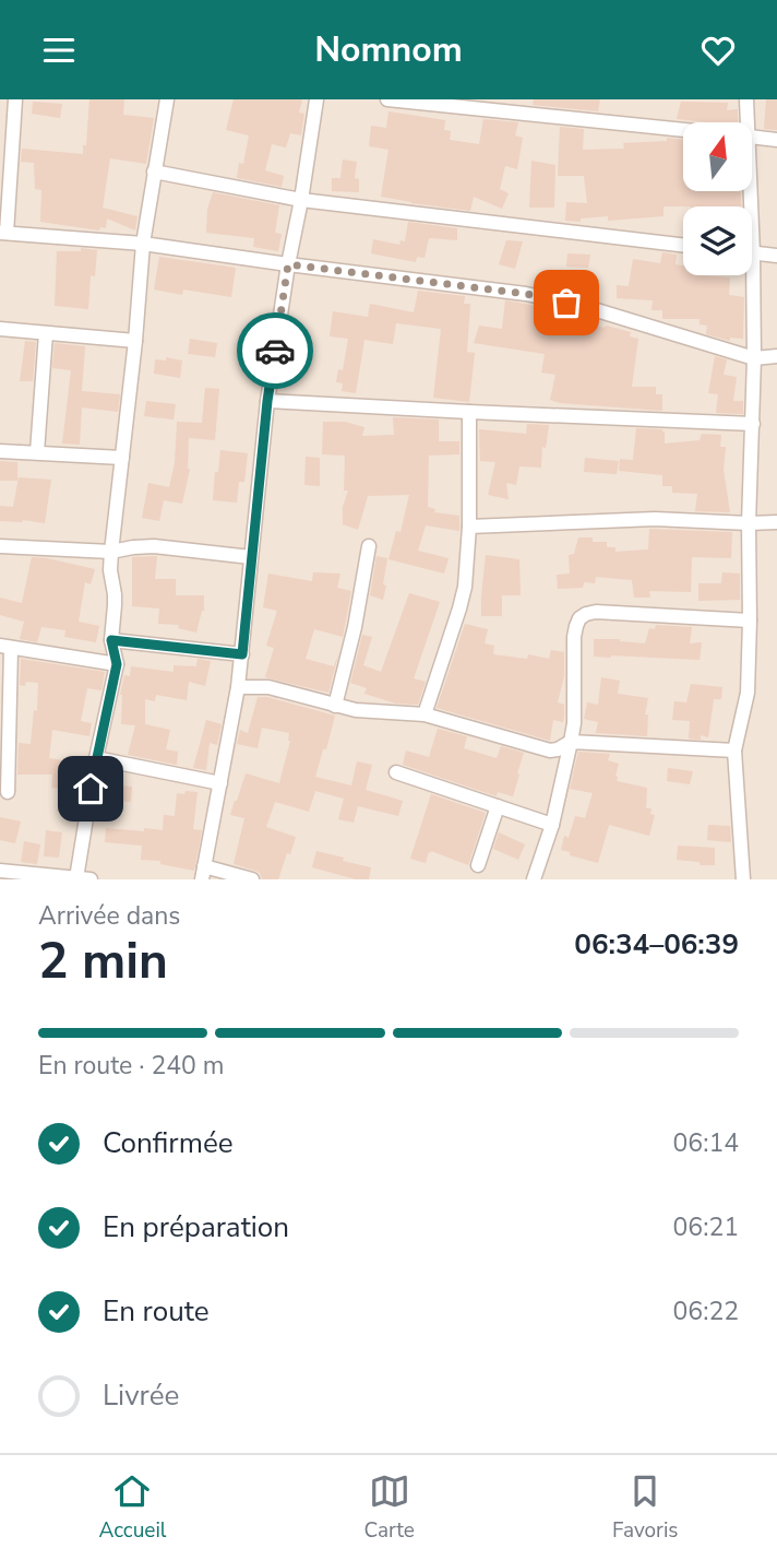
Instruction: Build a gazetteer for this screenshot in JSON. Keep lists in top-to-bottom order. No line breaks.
{"north":"top","page":{"header":"Nomnom","heading":["2 min","Arrivée dans","06:34–06:39"],"bar":"En route · 240 m","list":[["Confirmée","06:14"],["En préparation","06:21"],["En route","06:22"],"Livrée"],"tabs":["Accueil","Carte","Favoris"]}}
